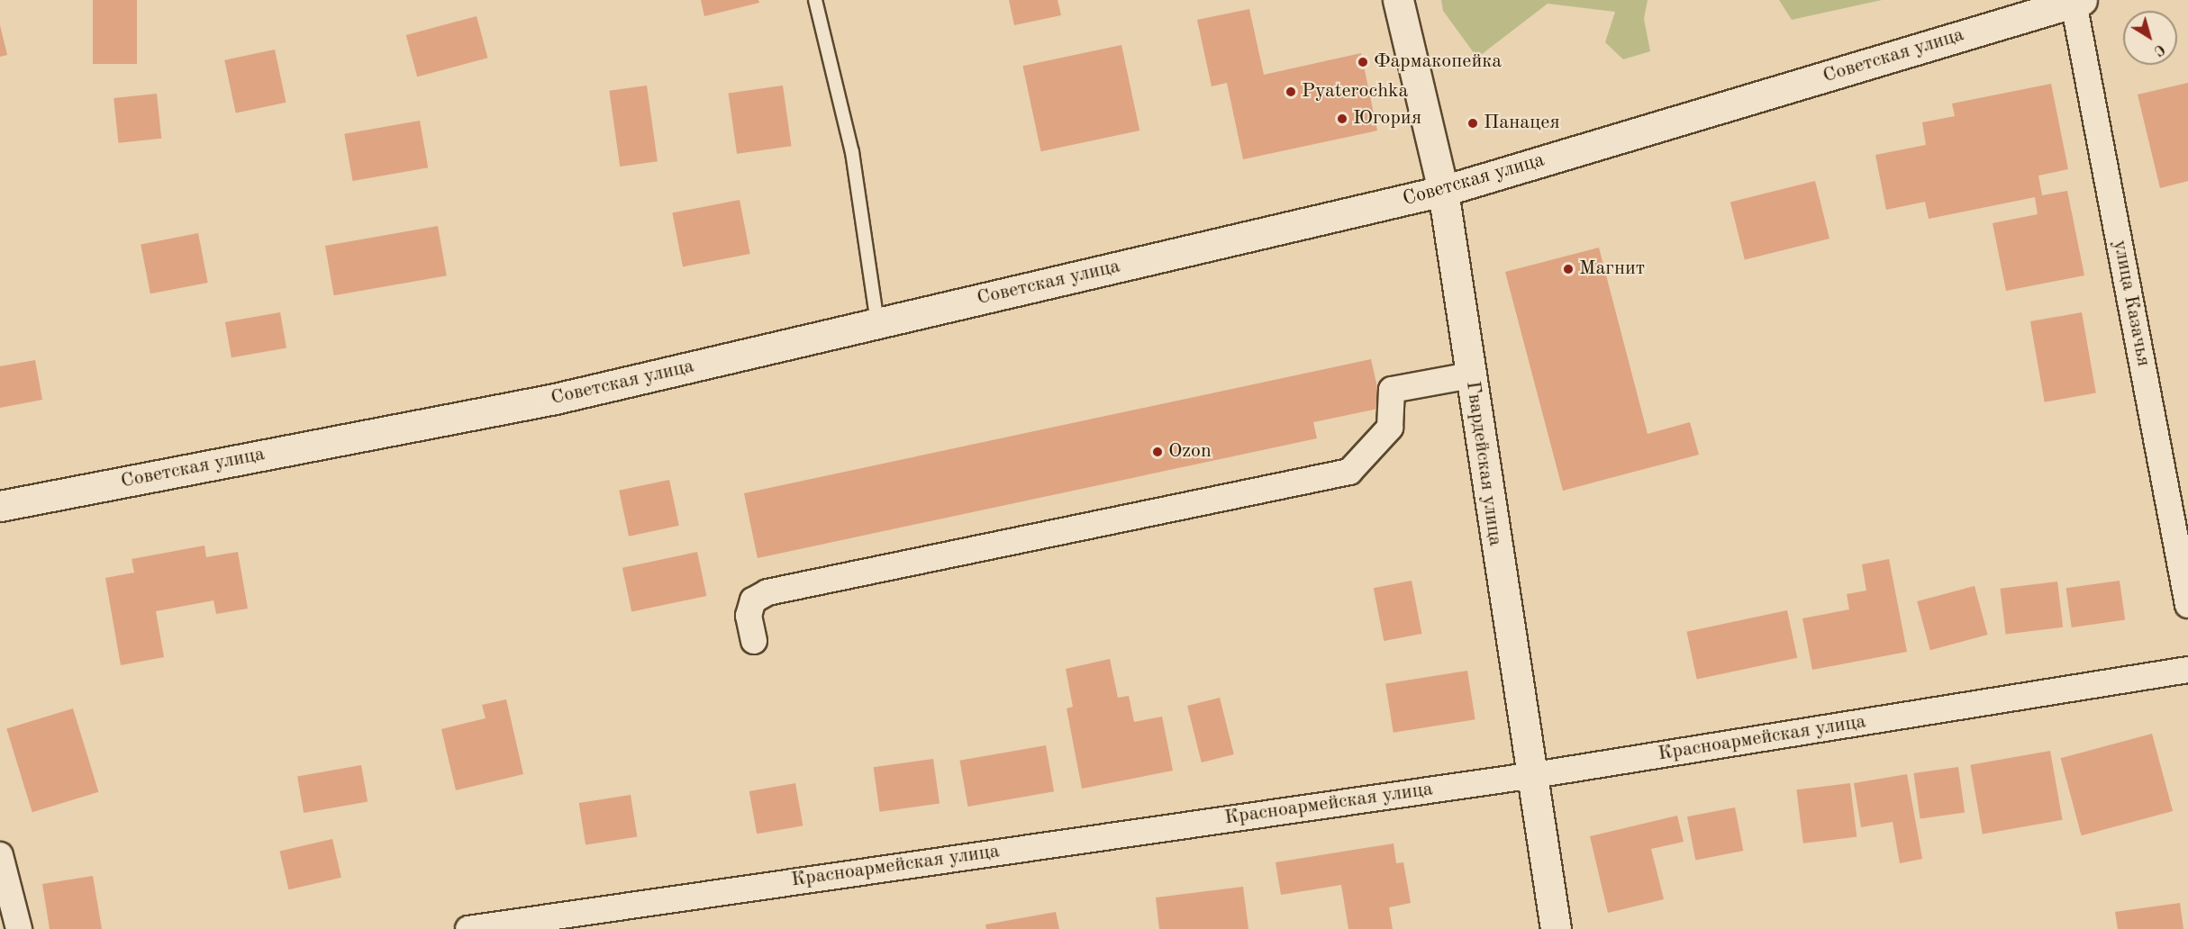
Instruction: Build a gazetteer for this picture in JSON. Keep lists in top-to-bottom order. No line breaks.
{"streets":{"main road":["Советская улица","Гвардейская улица"],"street":["улица Казачья","Красноармейская улица"]},"crossings":[["Советская улица","улица Казачья"],["Советская улица","Гвардейская улица"],["Гвардейская улица","Красноармейская улица"]],"places":["Фармакопейка","Pyaterochka","Югория","Панацея","Магнит","Ozon"],"north":"bottom right"}
